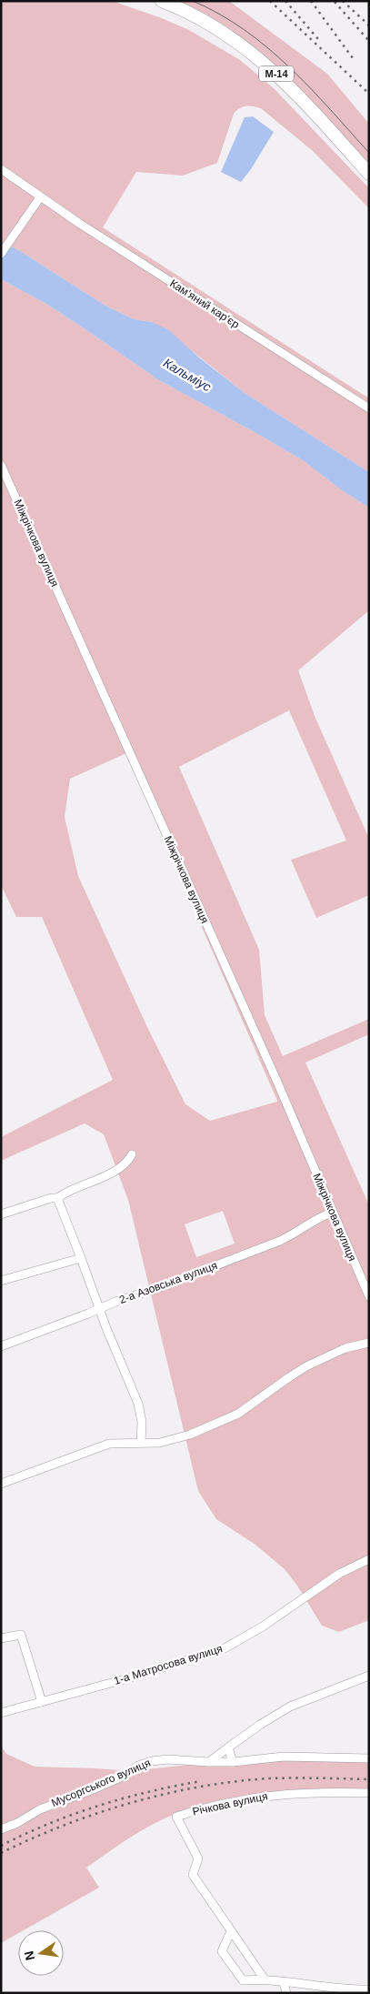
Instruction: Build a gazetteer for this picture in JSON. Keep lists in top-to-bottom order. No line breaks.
{"streets":{"highway":["М-14"],"street":["Кам'яний кар'єр","Міжрічкова вулиця","2-а Азовська вулиця","1-а Матросова вулиця","Мусоргського вулиця","Річкова вулиця"]},"crossings":[["Міжрічкова вулиця","2-а Азовська вулиця"]],"water":["Кальміус"],"north":"left"}
